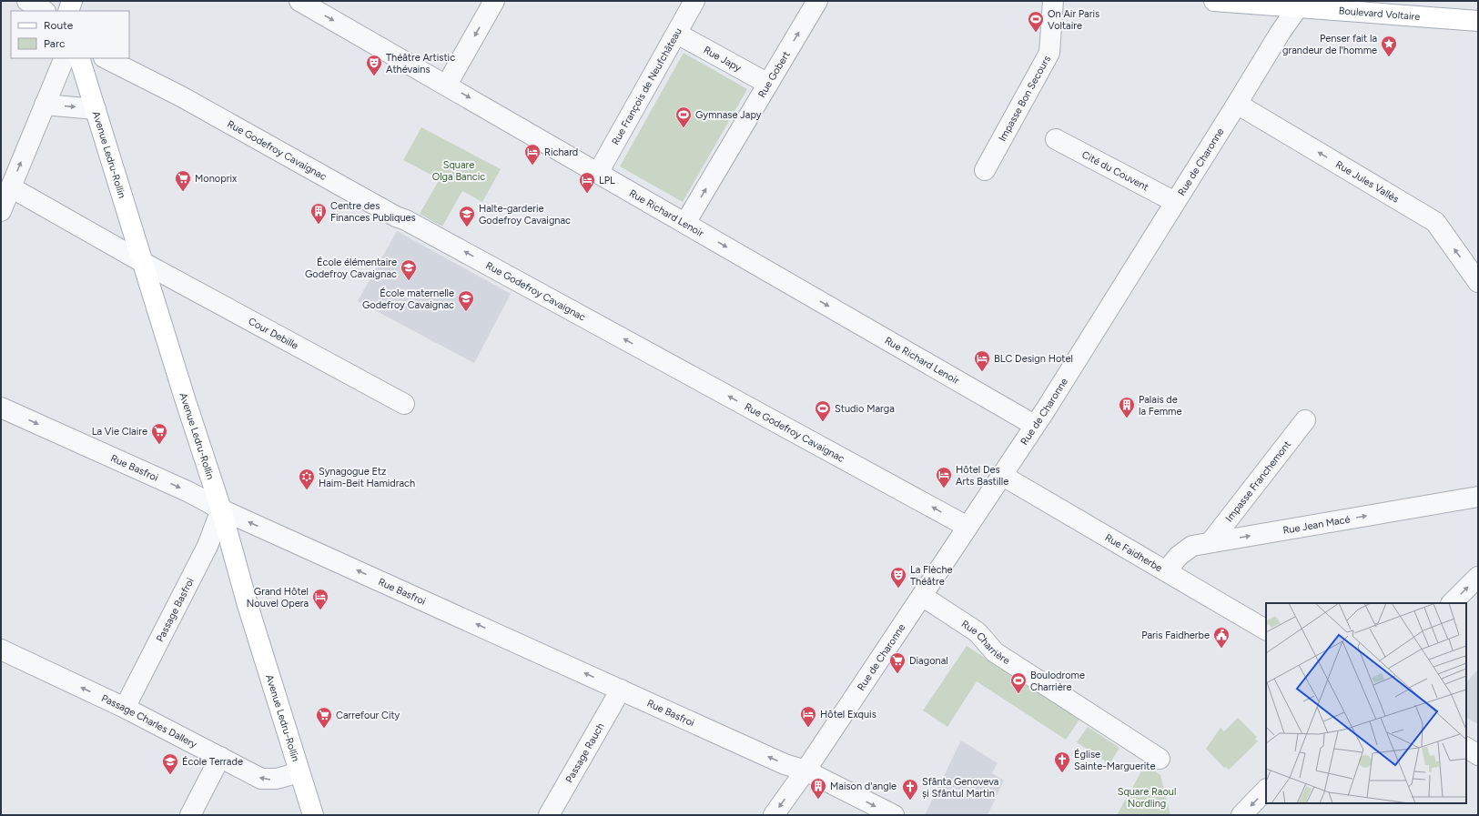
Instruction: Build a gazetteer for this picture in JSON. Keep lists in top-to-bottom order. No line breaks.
{"streets":{"main road":["Boulevard Voltaire","Avenue Ledru-Rollin"],"street":["Rue Japy","Rue Gobert","Rue François de Neufchâteau","Impasse Bon Secours","Rue Godefroy Cavaignac","Rue de Charonne","Cité du Couvent","Rue Jules Vallès","Rue Richard Lenoir","Cour Debille","Rue Basfroi","Impasse Franchemont","Rue Jean Macé","Rue Faidherbe","Passage Basfroi","Rue Charrière","Passage Charles Dallery","Passage Rauch"]},"crossings":[["Boulevard Voltaire","Rue de Charonne"],["Rue Japy","Rue Gobert"],["Rue Japy","Rue François de Neufchâteau"],["Rue Gobert","Rue Richard Lenoir"],["Rue François de Neufchâteau","Rue Richard Lenoir"],["Rue Godefroy Cavaignac","Rue de Charonne"],["Avenue Ledru-Rollin","Cour Debille"],["Avenue Ledru-Rollin","Rue Basfroi"],["Avenue Ledru-Rollin","Passage Basfroi"],["Avenue Ledru-Rollin","Passage Charles Dallery"],["Rue de Charonne","Cité du Couvent"],["Rue de Charonne","Rue Jules Vallès"],["Rue de Charonne","Rue Richard Lenoir"],["Rue de Charonne","Rue Basfroi"],["Rue de Charonne","Rue Faidherbe"],["Rue de Charonne","Rue Charrière"],["Rue Basfroi","Passage Basfroi"],["Rue Basfroi","Passage Rauch"],["Impasse Franchemont","Rue Jean Macé"],["Rue Jean Macé","Rue Faidherbe"],["Passage Basfroi","Passage Charles Dallery"]],"one_way":["Rue Gobert","Rue Godefroy Cavaignac","Rue Jules Vallès","Rue Richard Lenoir","Rue Jean Macé","Passage Charles Dallery"],"parks":["Square Olga Bancic","Square Raoul Nordling"],"places":{"sports":["On Air Paris Voltaire","Gymnase Japy","Studio Marga","Boulodrome Charrière"],"place":["Penser fait la grandeur de l'homme"],"theatre":["Théâtre Artistic Athévains","La Flèche Théâtre"],"hotel":["Richard","LPL","BLC Design Hotel","Hôtel Des Arts Bastille","Grand Hôtel Nouvel Opera","Hôtel Exquis"],"supermarket":["Monoprix","La Vie Claire","Diagonal","Carrefour City"],"building":["Centre des Finances Publiques","Palais de la Femme","Maison d'angle"],"school or university":["Halte-garderie Godefroy Cavaignac","École élémentaire Godefroy Cavaignac","École maternelle Godefroy Cavaignac","École Terrade"],"synagogue":["Synagogue Etz Haim-Beit Hamidrach"],"public building":["Paris Faidherbe"],"church":["Église Sainte-Marguerite","Sfânta Genoveva și Sfântul Martin"]},"legend":["Route","Parc"]}
